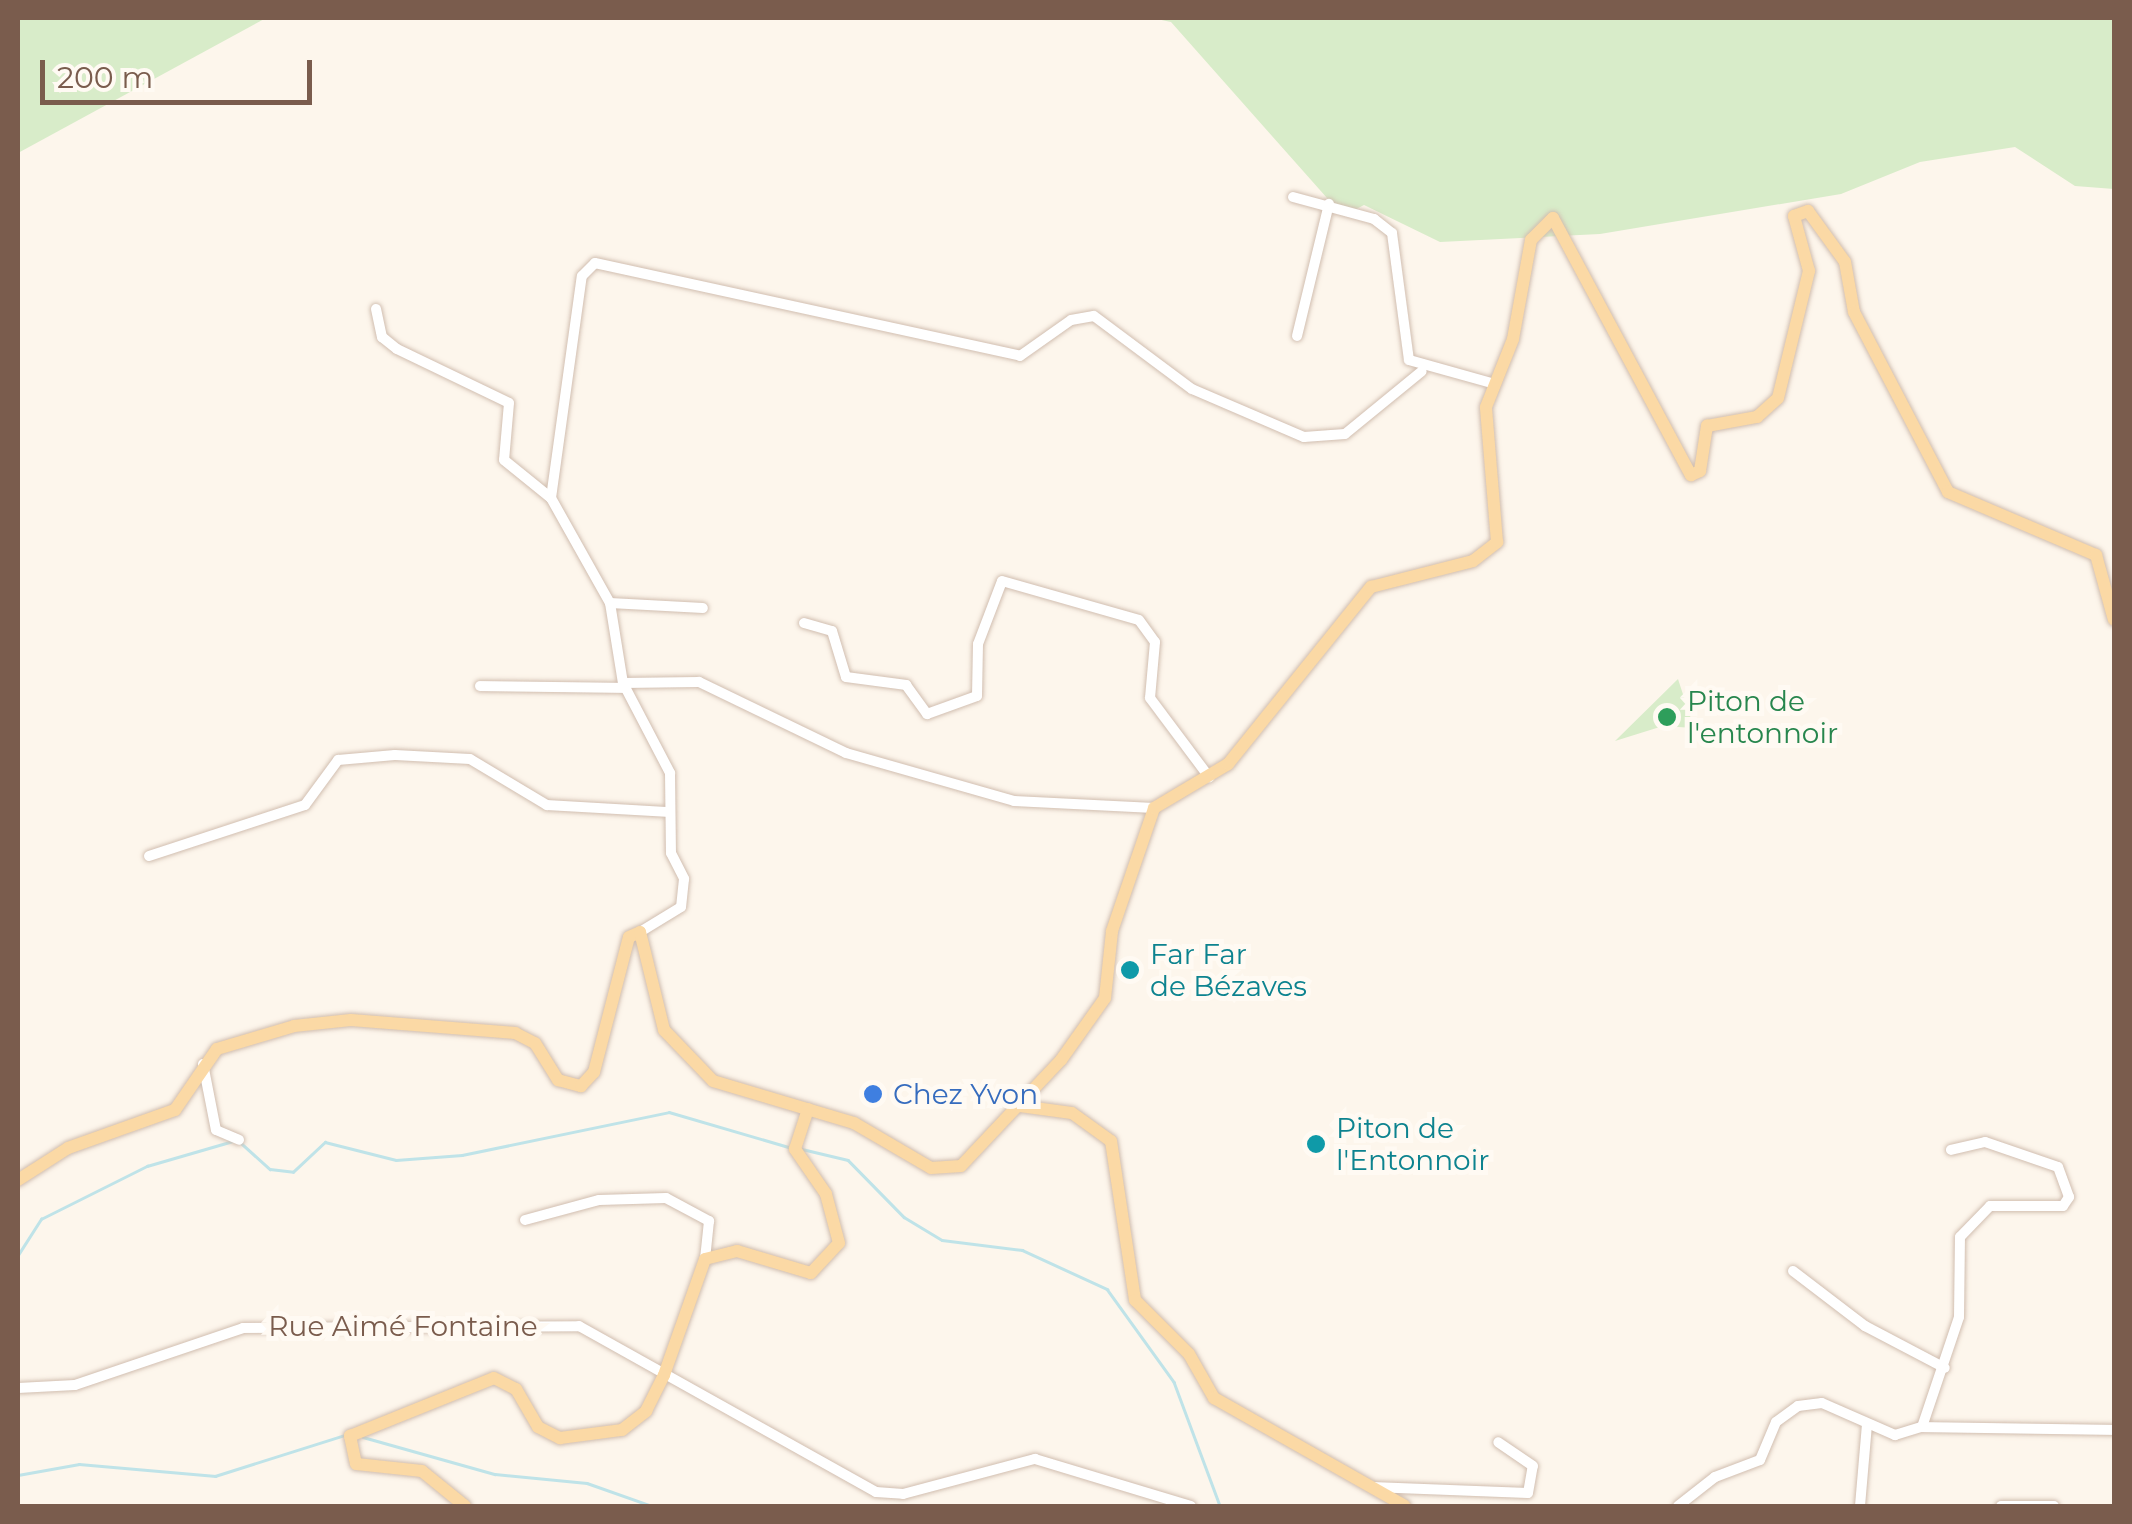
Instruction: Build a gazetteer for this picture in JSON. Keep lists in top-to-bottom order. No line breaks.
{"streets":{"street":["Rue Aimé Fontaine"]},"places":["Piton de l'entonnoir","Far Far de Bézaves","Chez Yvon","Piton de l'Entonnoir"],"scale_bar":"200 m"}
